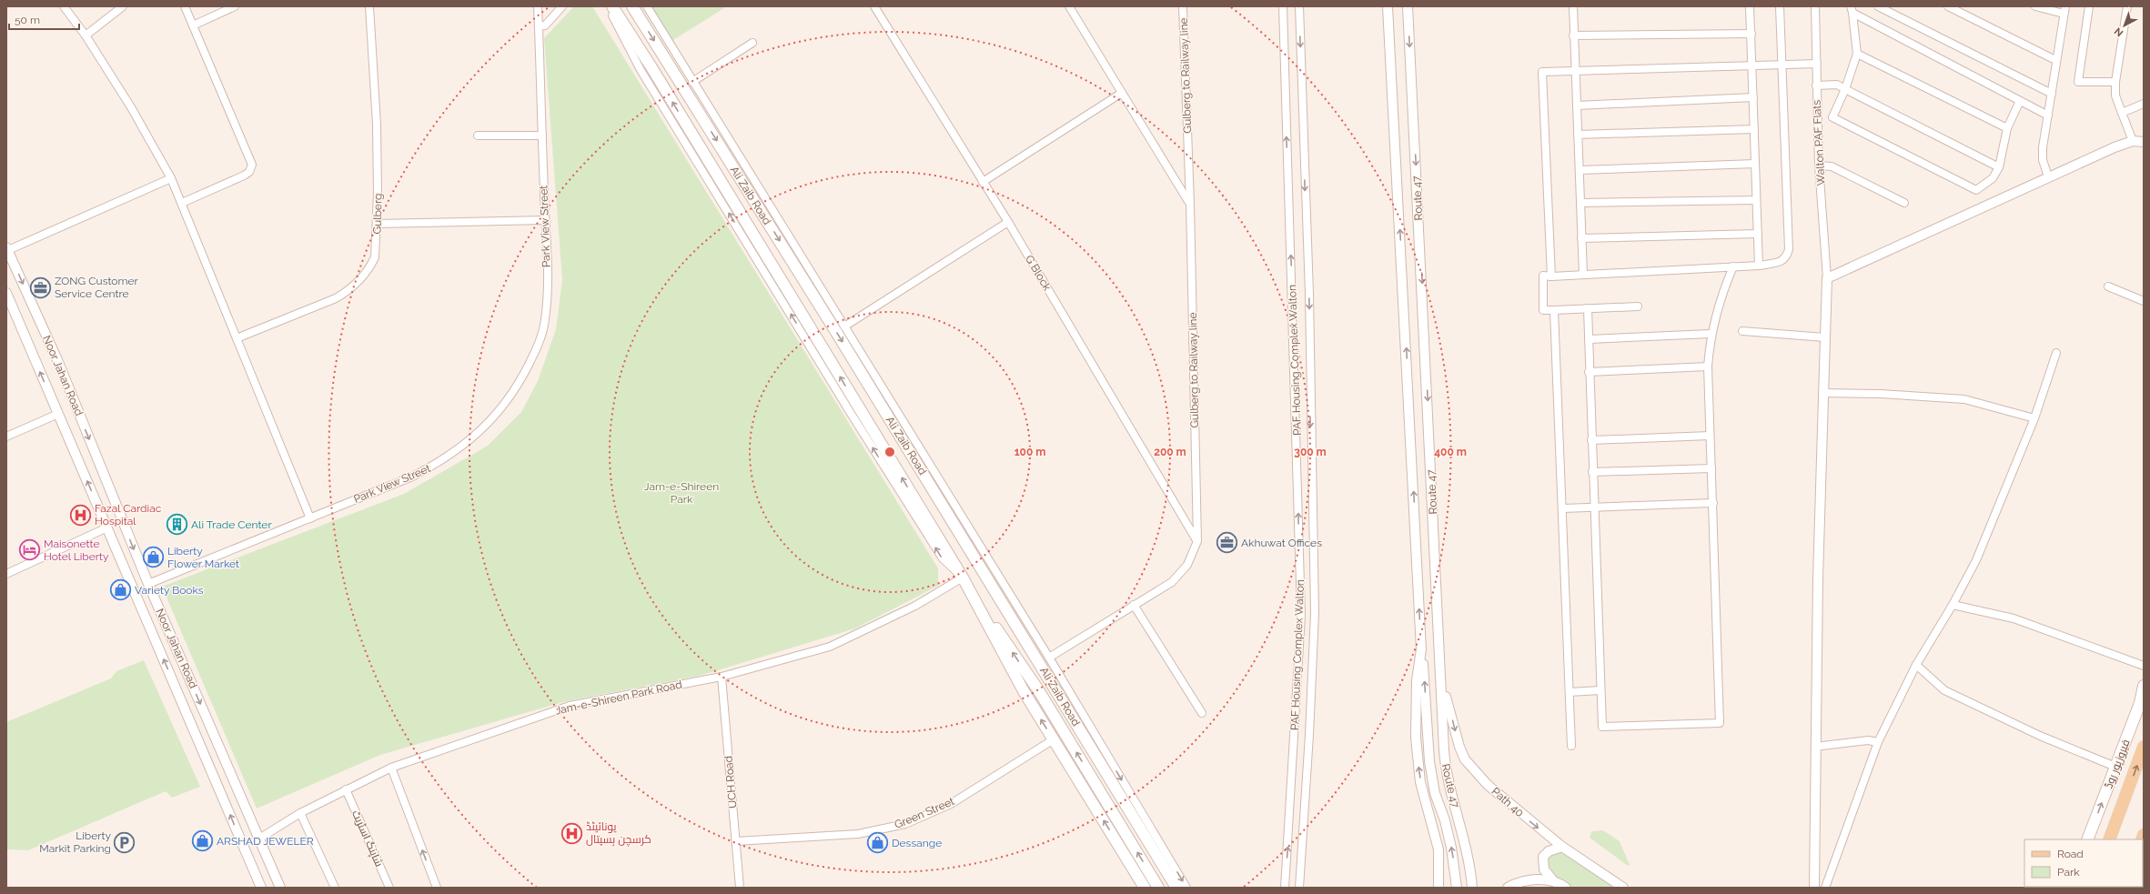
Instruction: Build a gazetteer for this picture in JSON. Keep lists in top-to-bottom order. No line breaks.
{"streets":{"main road":["Ali Zaib Road","فیروزپور روڈ"],"street":["Gulberg to Railway line","Walton PAF Flats","Route 47","Gulberg","Park View Street","G Block","PAF Housing Complex Walton","Noor Jahan Road","Jam-e-Shireen Park Road","UCH Road","Path 40","Green Street","شاپنگ اسٹریٹ"]},"crossings":[["Gulberg to Railway line","G Block"],["Ali Zaib Road","Jam-e-Shireen Park Road"],["Ali Zaib Road","Green Street"],["Route 47","Path 40"],["Park View Street","Noor Jahan Road"],["Noor Jahan Road","Jam-e-Shireen Park Road"],["Jam-e-Shireen Park Road","UCH Road"],["Jam-e-Shireen Park Road","شاپنگ اسٹریٹ"],["UCH Road","Green Street"]],"one_way":["فیروزپور روڈ","Path 40"],"parks":["Jam-e-Shireen Park"],"places":{"office":["ZONG Customer Service Centre","Akhuwat Offices"],"hospital":["Fazal Cardiac Hospital","یونائیٹڈ کرسچن ہسپتال"],"building":["Ali Trade Center"],"hotel":["Maisonette Hotel Liberty"],"shop":["Liberty Flower Market","Variety Books","ARSHAD JEWELER","Dessange"],"parking":["Liberty Markit Parking"]},"legend":["Road","Park"],"scale_bar":"50 m","north":"bottom left","rings":["100 m","200 m","300 m","400 m"]}
